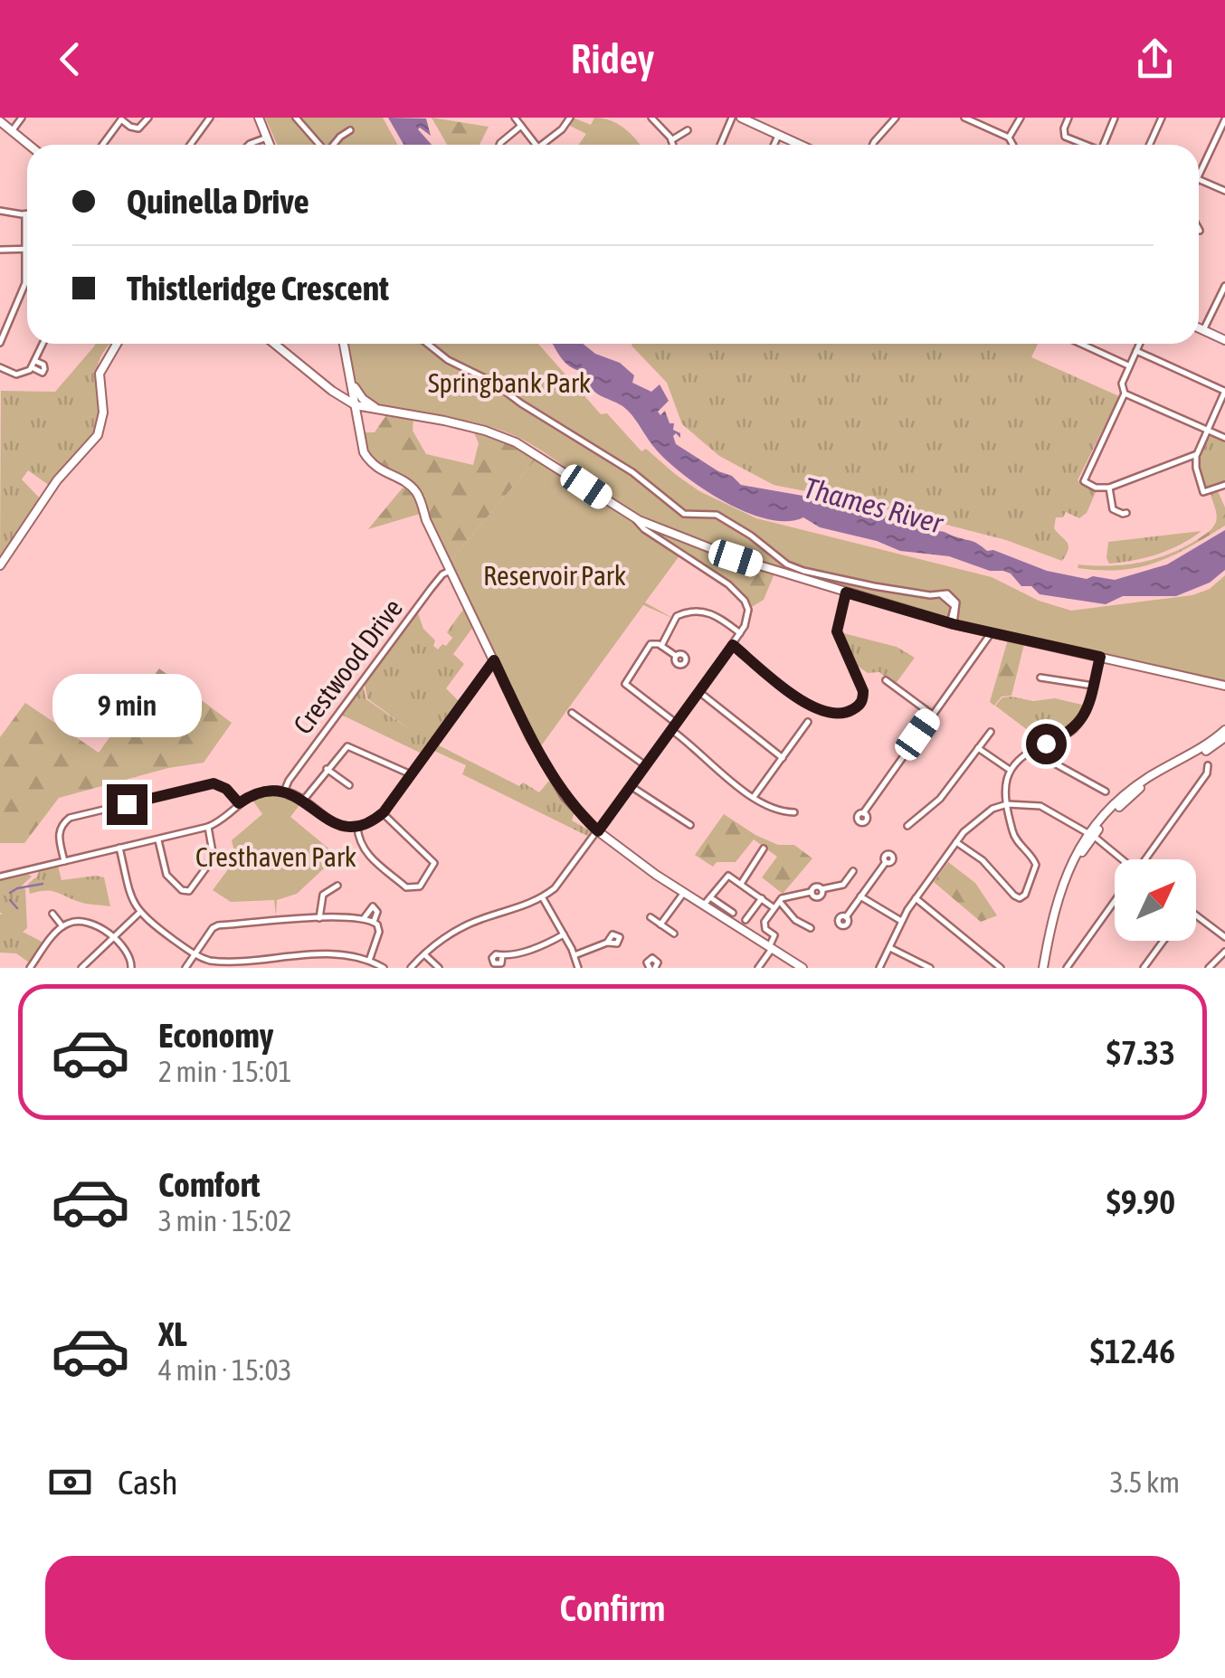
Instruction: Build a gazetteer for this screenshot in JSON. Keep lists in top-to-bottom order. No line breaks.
{"streets":{"street":["Crestwood Drive"]},"water":["Thames River"],"parks":["Springbank Park","Reservoir Park","Cresthaven Park"],"north":"top right","page":{"header":"Ridey","banner":["Quinella Drive","Thistleridge Crescent"],"bubble":"9 min","list":[{"name":"Economy","note":"2 min · 15:01","value":"$7.33"},{"name":"Comfort","note":"3 min · 15:02","value":"$9.90"},{"name":"XL","note":"4 min · 15:03","value":"$12.46"}],"pay":["Cash","3.5 km"],"buttons":"Confirm"}}
